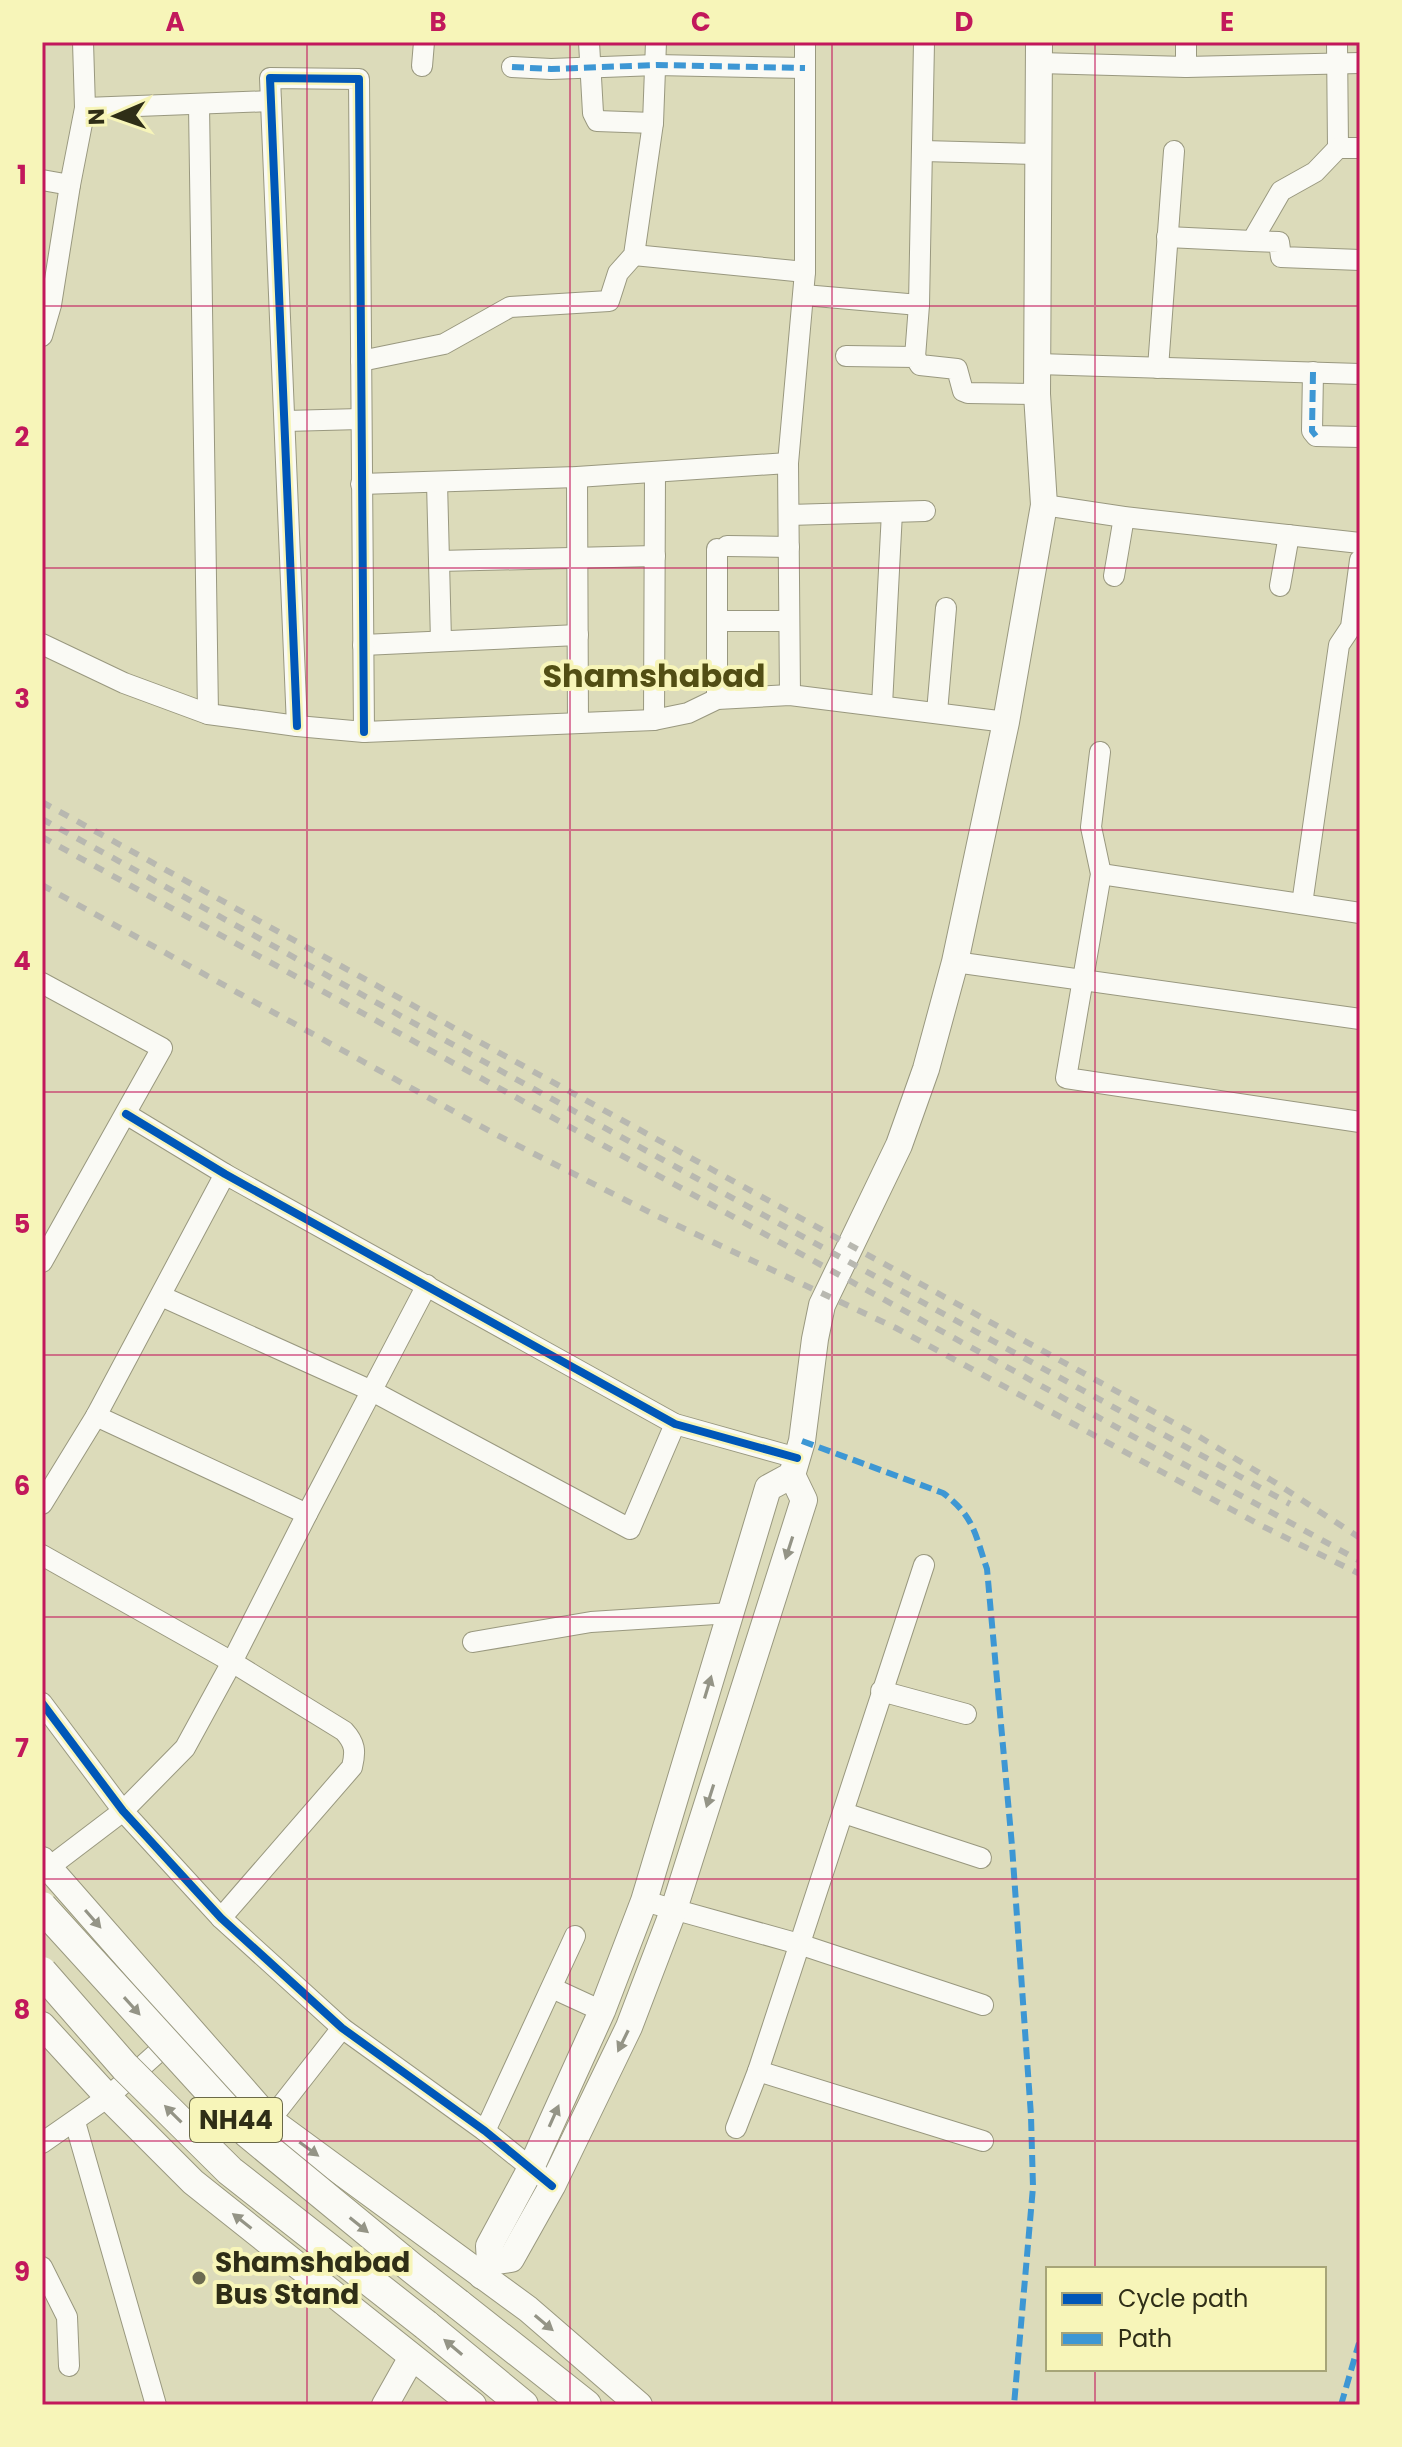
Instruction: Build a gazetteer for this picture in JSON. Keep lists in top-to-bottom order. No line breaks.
{"streets":{"highway":["NH44"]},"districts":["Shamshabad"],"places":["Shamshabad Bus Stand"],"legend":["Cycle path","Path"],"north":"left","grid":{"columns":["A","B","C","D","E"],"rows":["1","2","3","4","5","6","7","8","9"]}}
